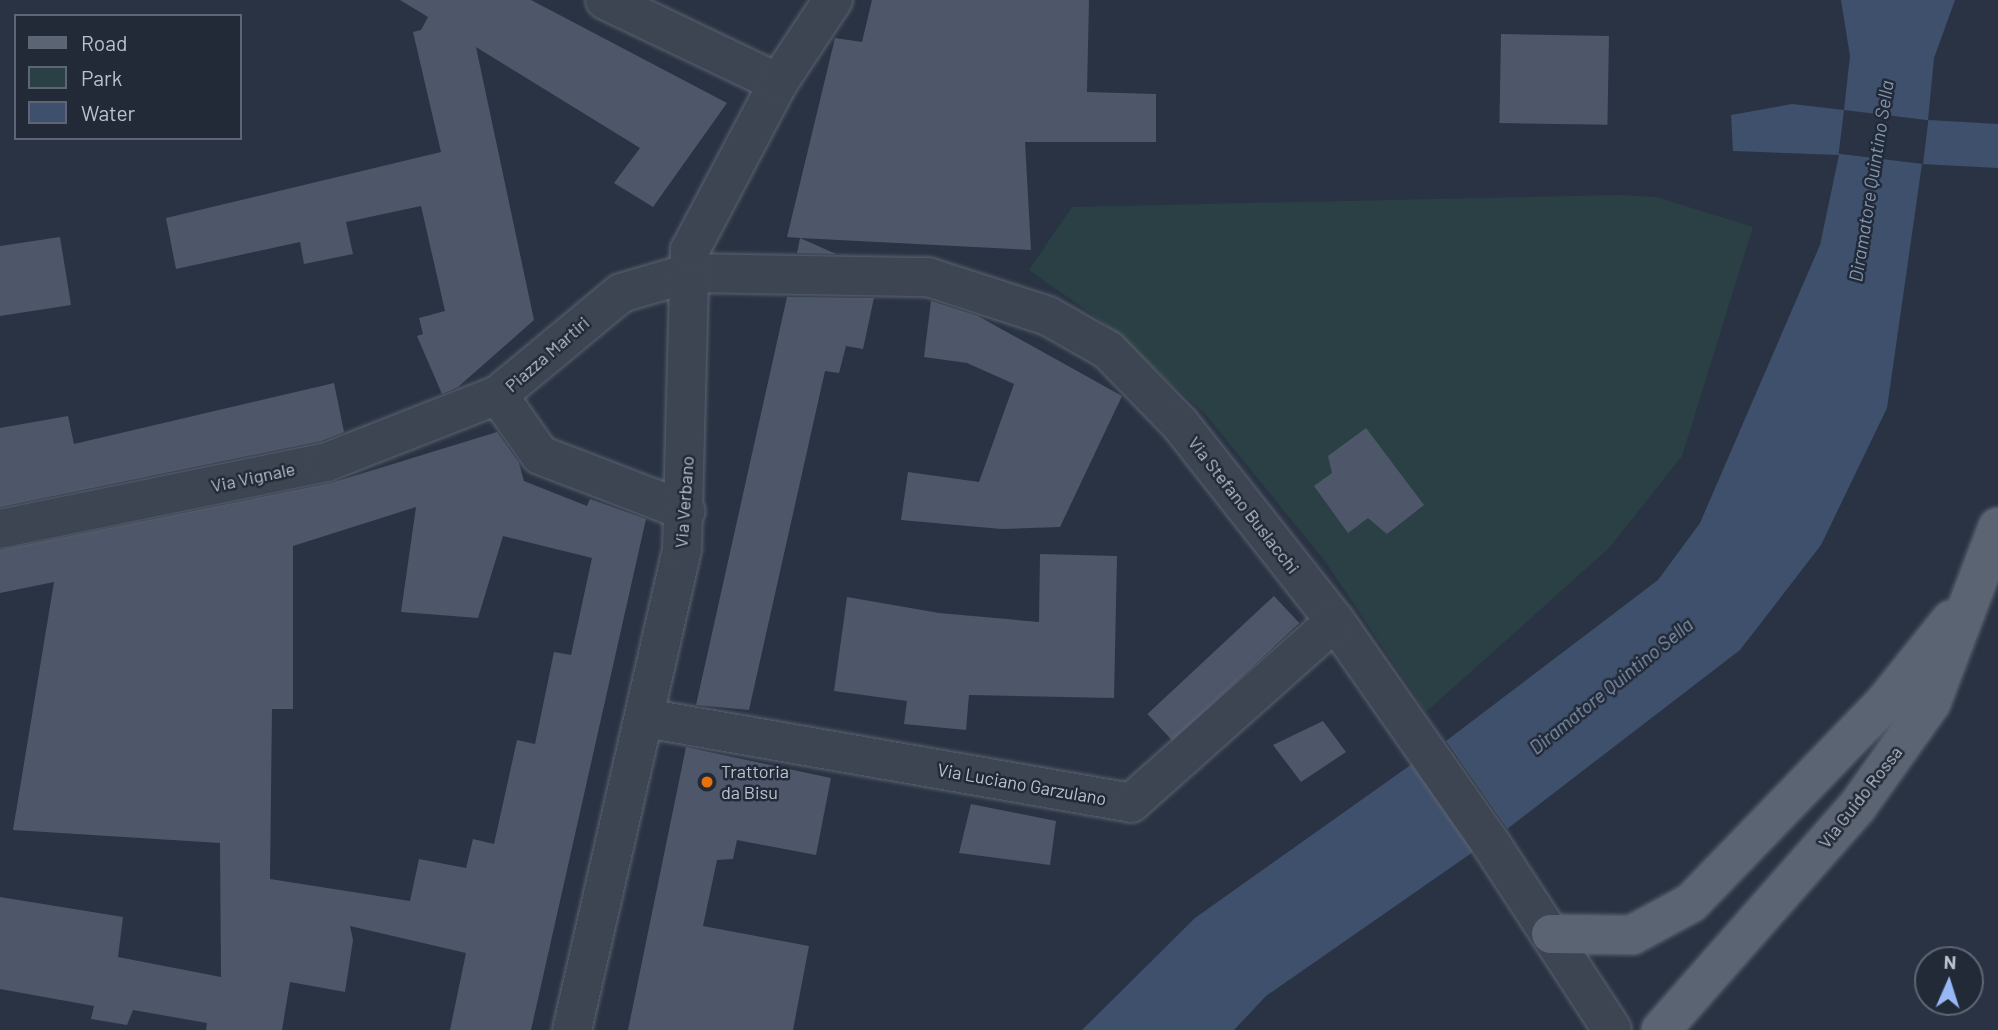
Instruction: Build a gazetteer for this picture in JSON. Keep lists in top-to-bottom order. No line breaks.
{"streets":{"main road":["Via Guido Rossa"],"street":["Piazza Martiri","Via Vignale","Via Verbano","Via Stefano Buslacchi","Via Luciano Garzulano"]},"crossings":[["Piazza Martiri","Via Vignale"],["Piazza Martiri","Via Verbano"],["Piazza Martiri","Via Stefano Buslacchi"],["Via Verbano","Via Stefano Buslacchi"],["Via Verbano","Via Luciano Garzulano"],["Via Stefano Buslacchi","Via Luciano Garzulano"]],"water":["Diramatore Quintino Sella"],"places":["Trattoria da Bisu"],"legend":["Road","Park","Water"],"north":"top"}
